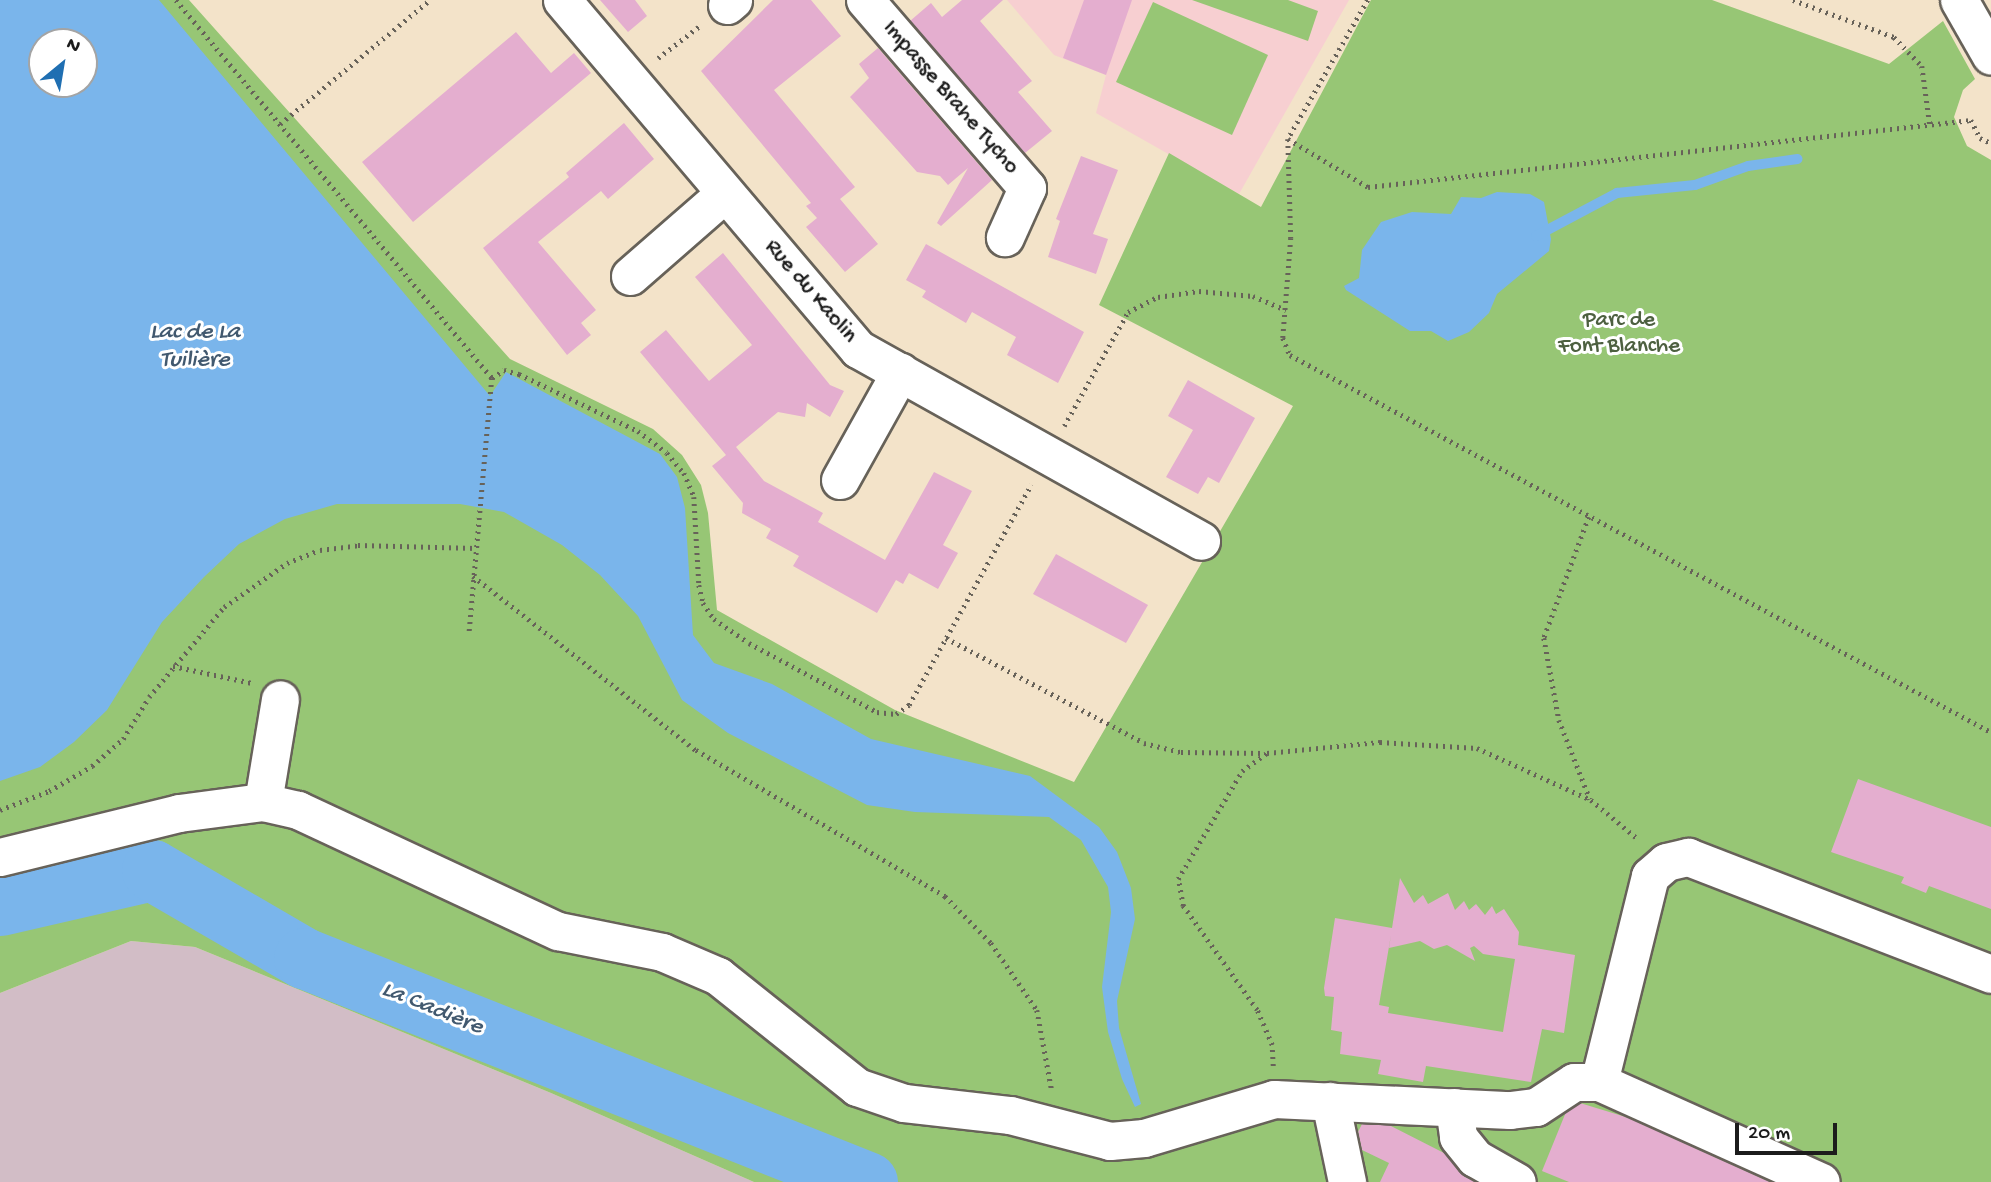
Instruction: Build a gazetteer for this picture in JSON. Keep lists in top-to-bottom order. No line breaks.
{"streets":{"street":["Impasse Brahe Tycho","Rue du Kaolin"]},"water":["Lac de La Tuilière","La Cadière"],"parks":["Parc de Font Blanche"],"scale_bar":"20 m","north":"top right"}
